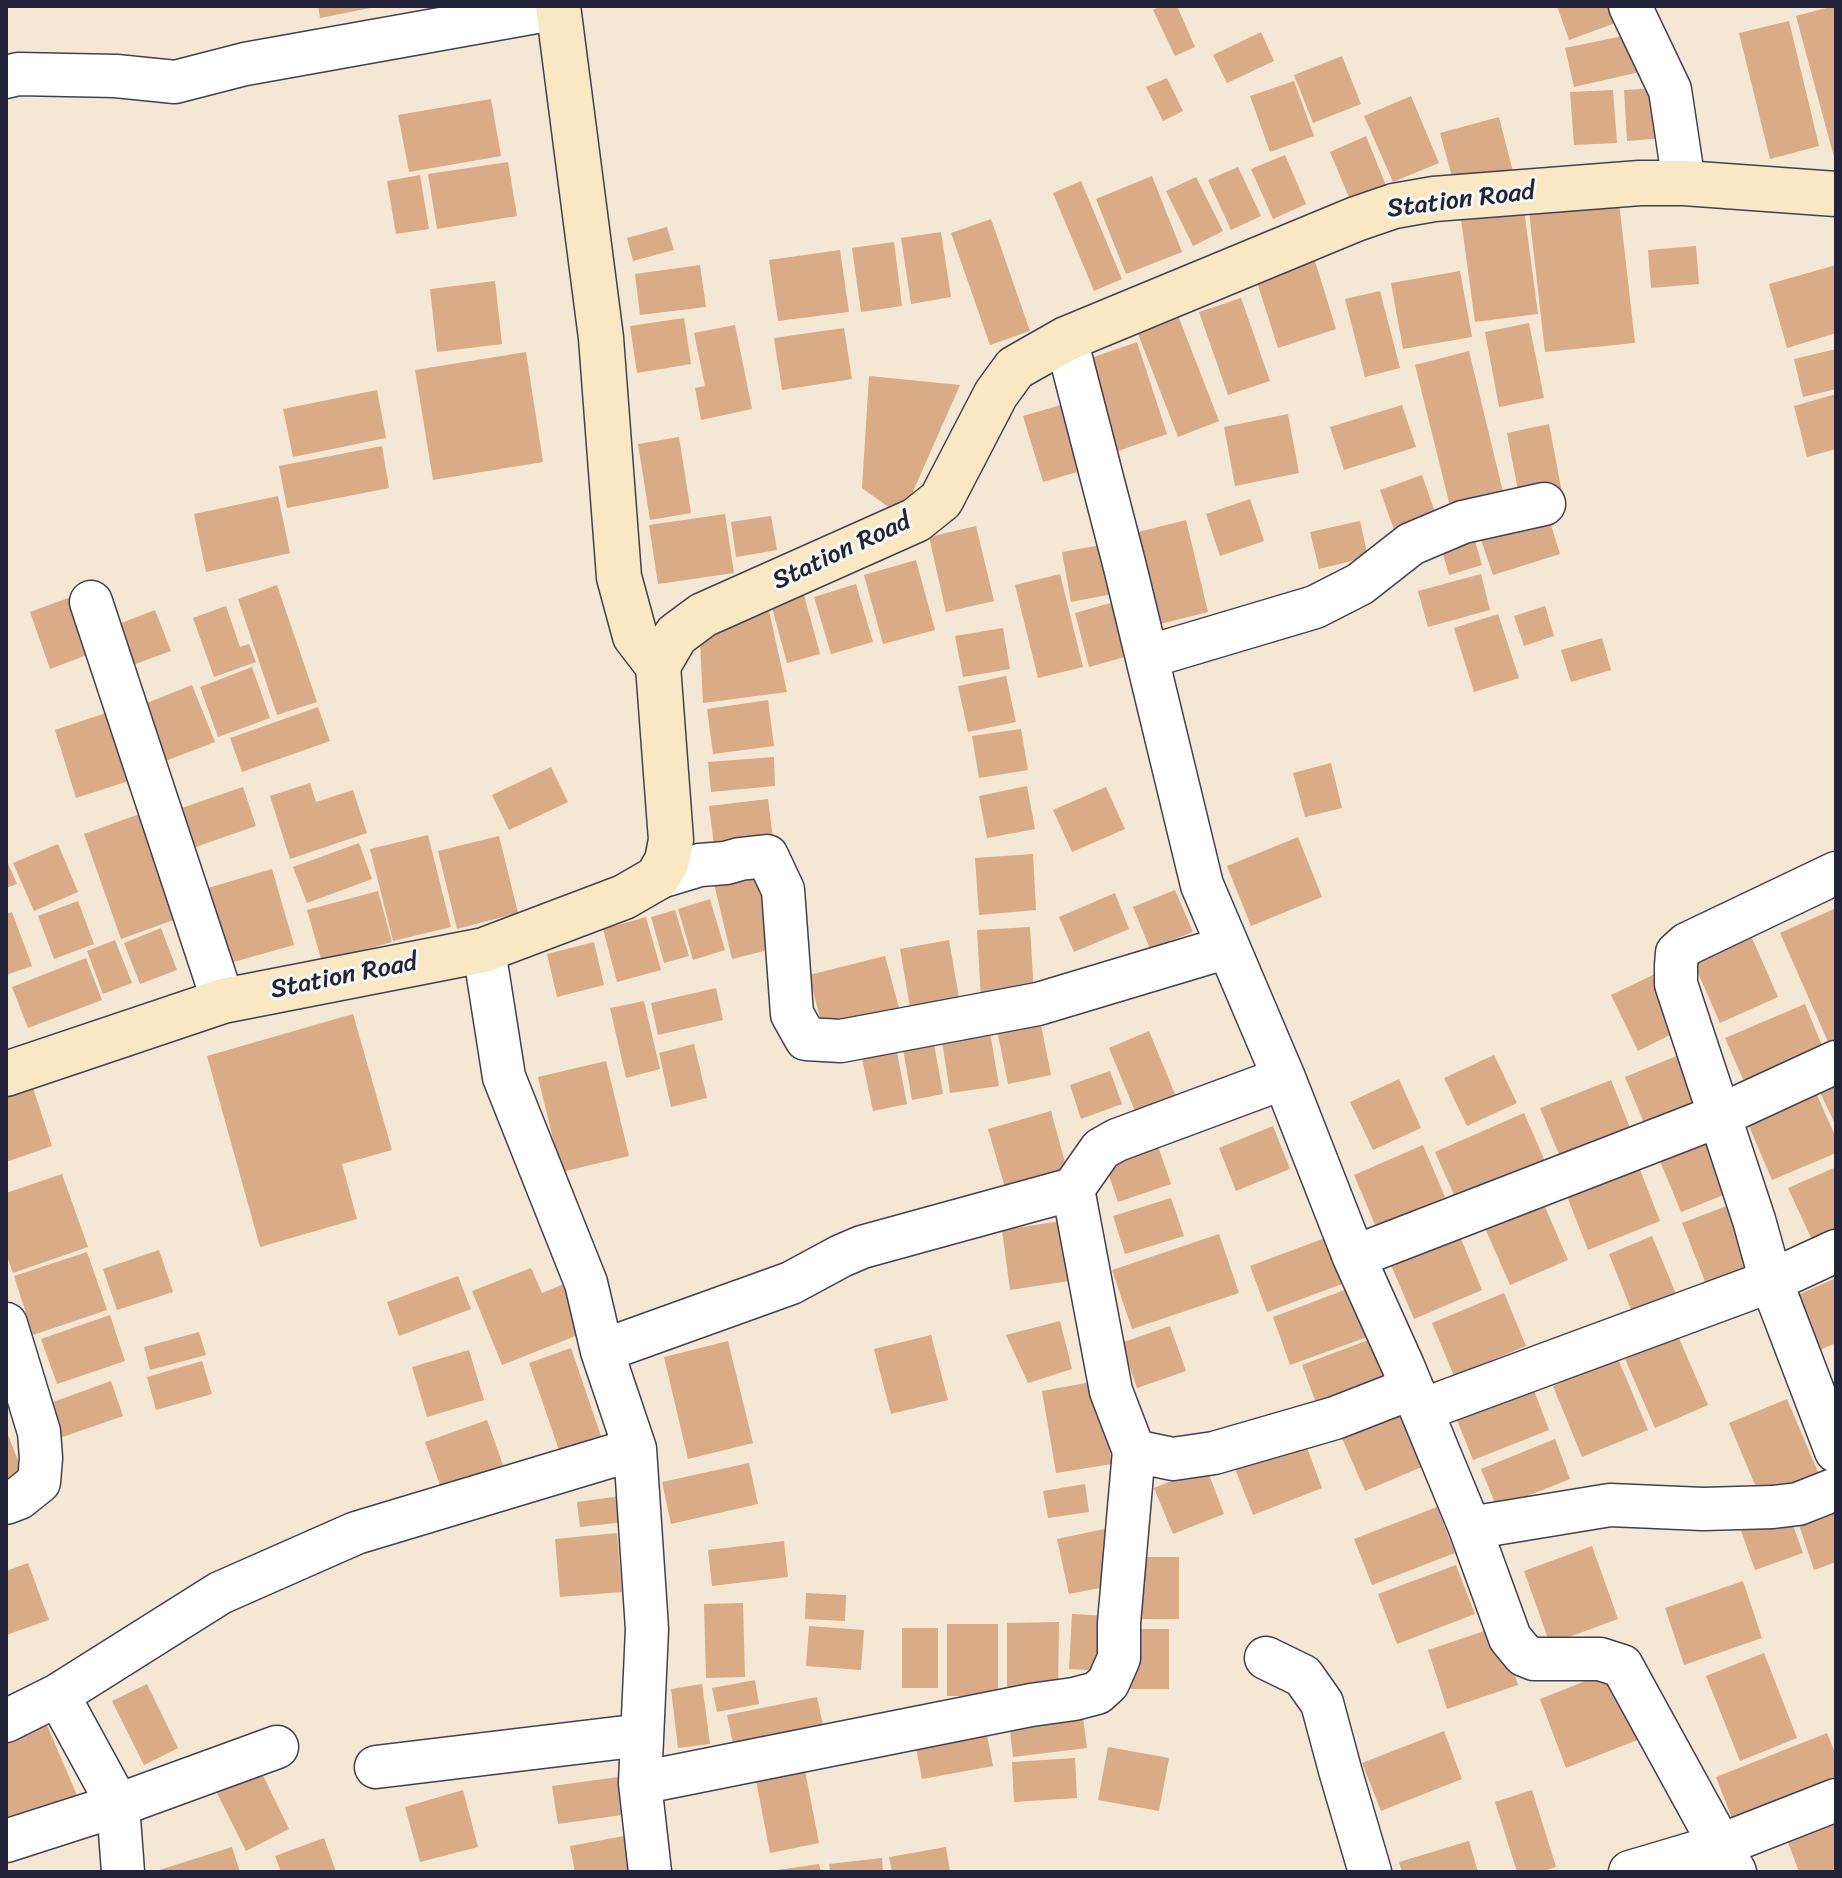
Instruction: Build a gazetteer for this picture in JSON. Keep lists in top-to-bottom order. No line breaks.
{"streets":{"main road":["Station Road"]}}
